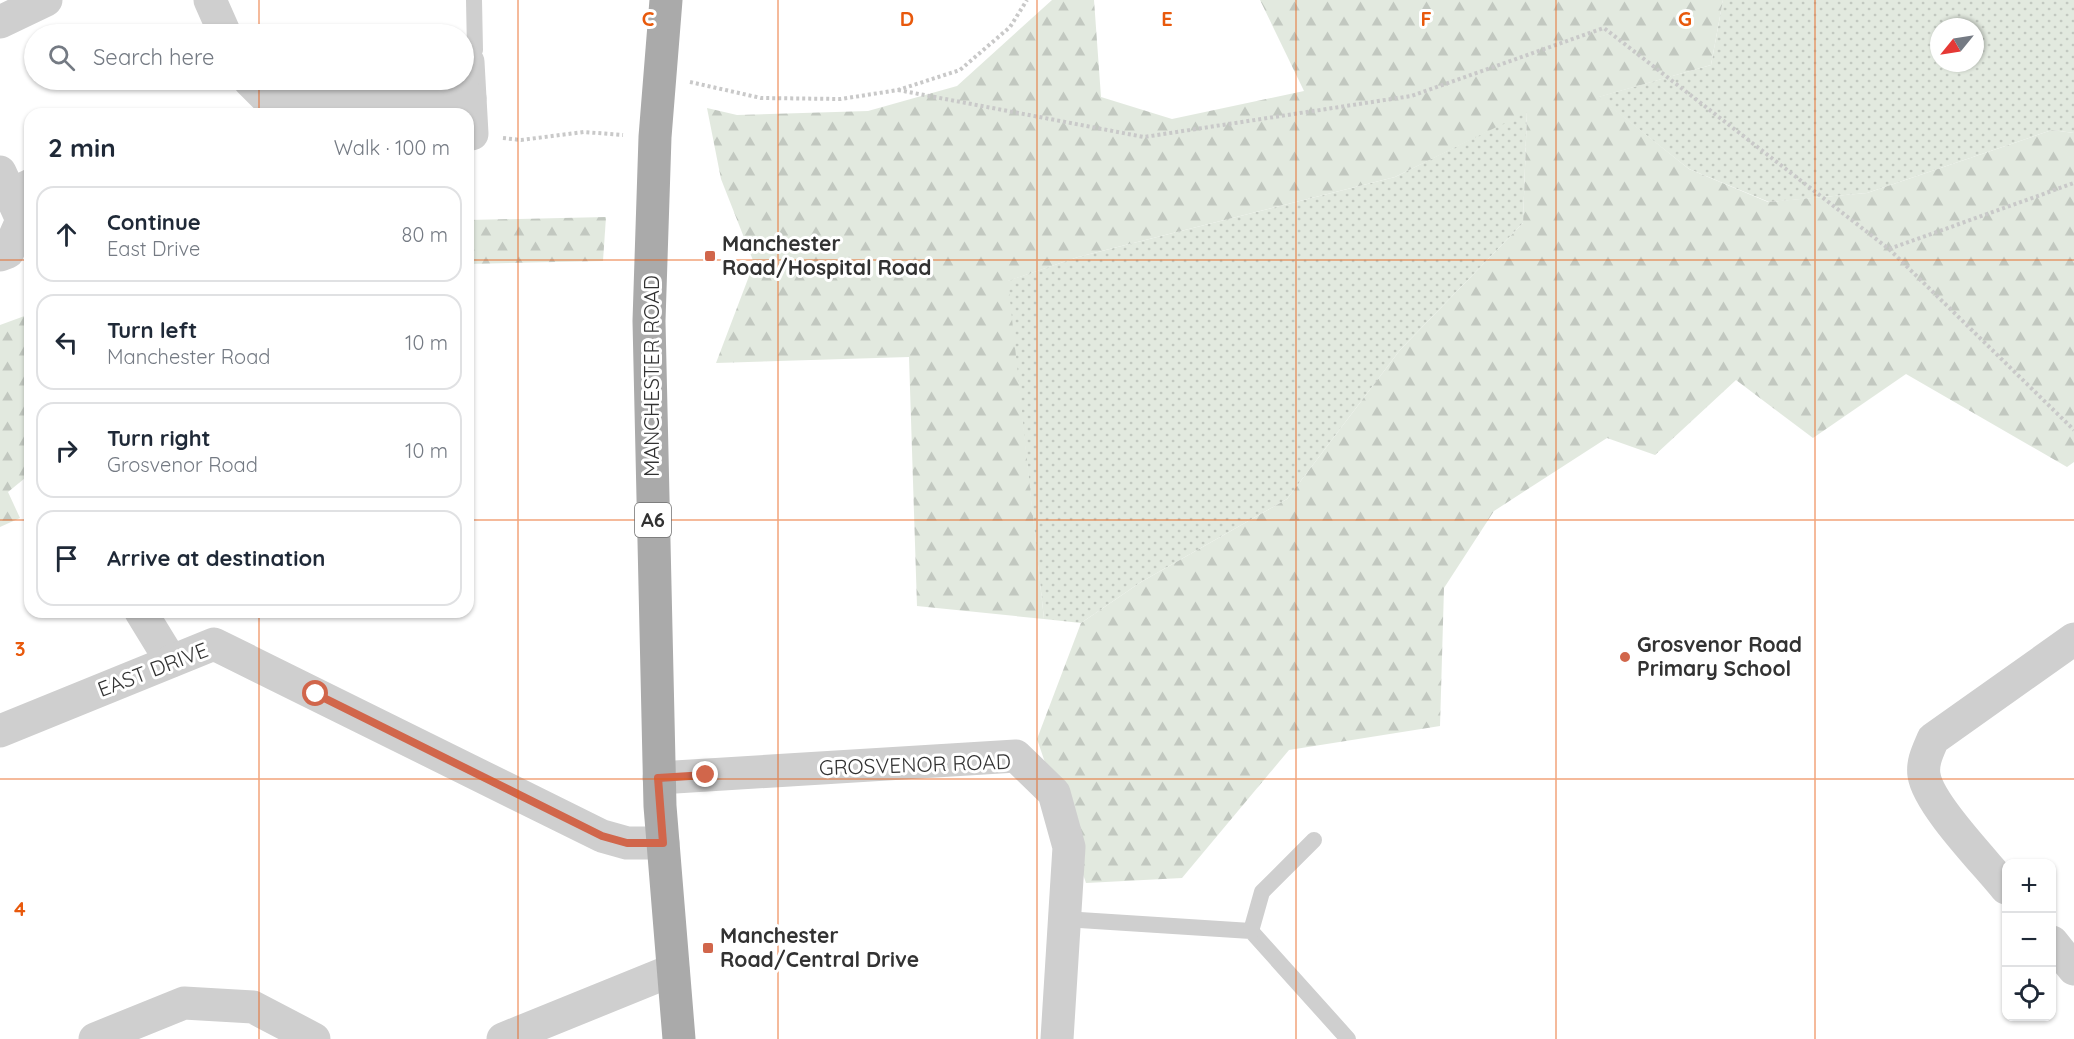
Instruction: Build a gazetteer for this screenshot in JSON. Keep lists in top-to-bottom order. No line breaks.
{"streets":{"main road":["MANCHESTER ROAD","A6"],"street":["EAST DRIVE","GROSVENOR ROAD"]},"crossings":[["MANCHESTER ROAD","EAST DRIVE"],["MANCHESTER ROAD","GROSVENOR ROAD"]],"places":{"transit":["Manchester Road/Hospital Road","Manchester Road/Central Drive"],"other":["Grosvenor Road Primary School"]},"north":"bottom left","page":{"search":"Search here","heading":["2 min","Walk · 100 m"],"list":[["Continue","East Drive","80 m"],["Turn left","Manchester Road","10 m"],["Turn right","Grosvenor Road","10 m"],"Arrive at destination"],"map_buttons":["+","−"]},"grid":{"columns":["C","D","E","F","G"],"rows":["3","4"]}}
